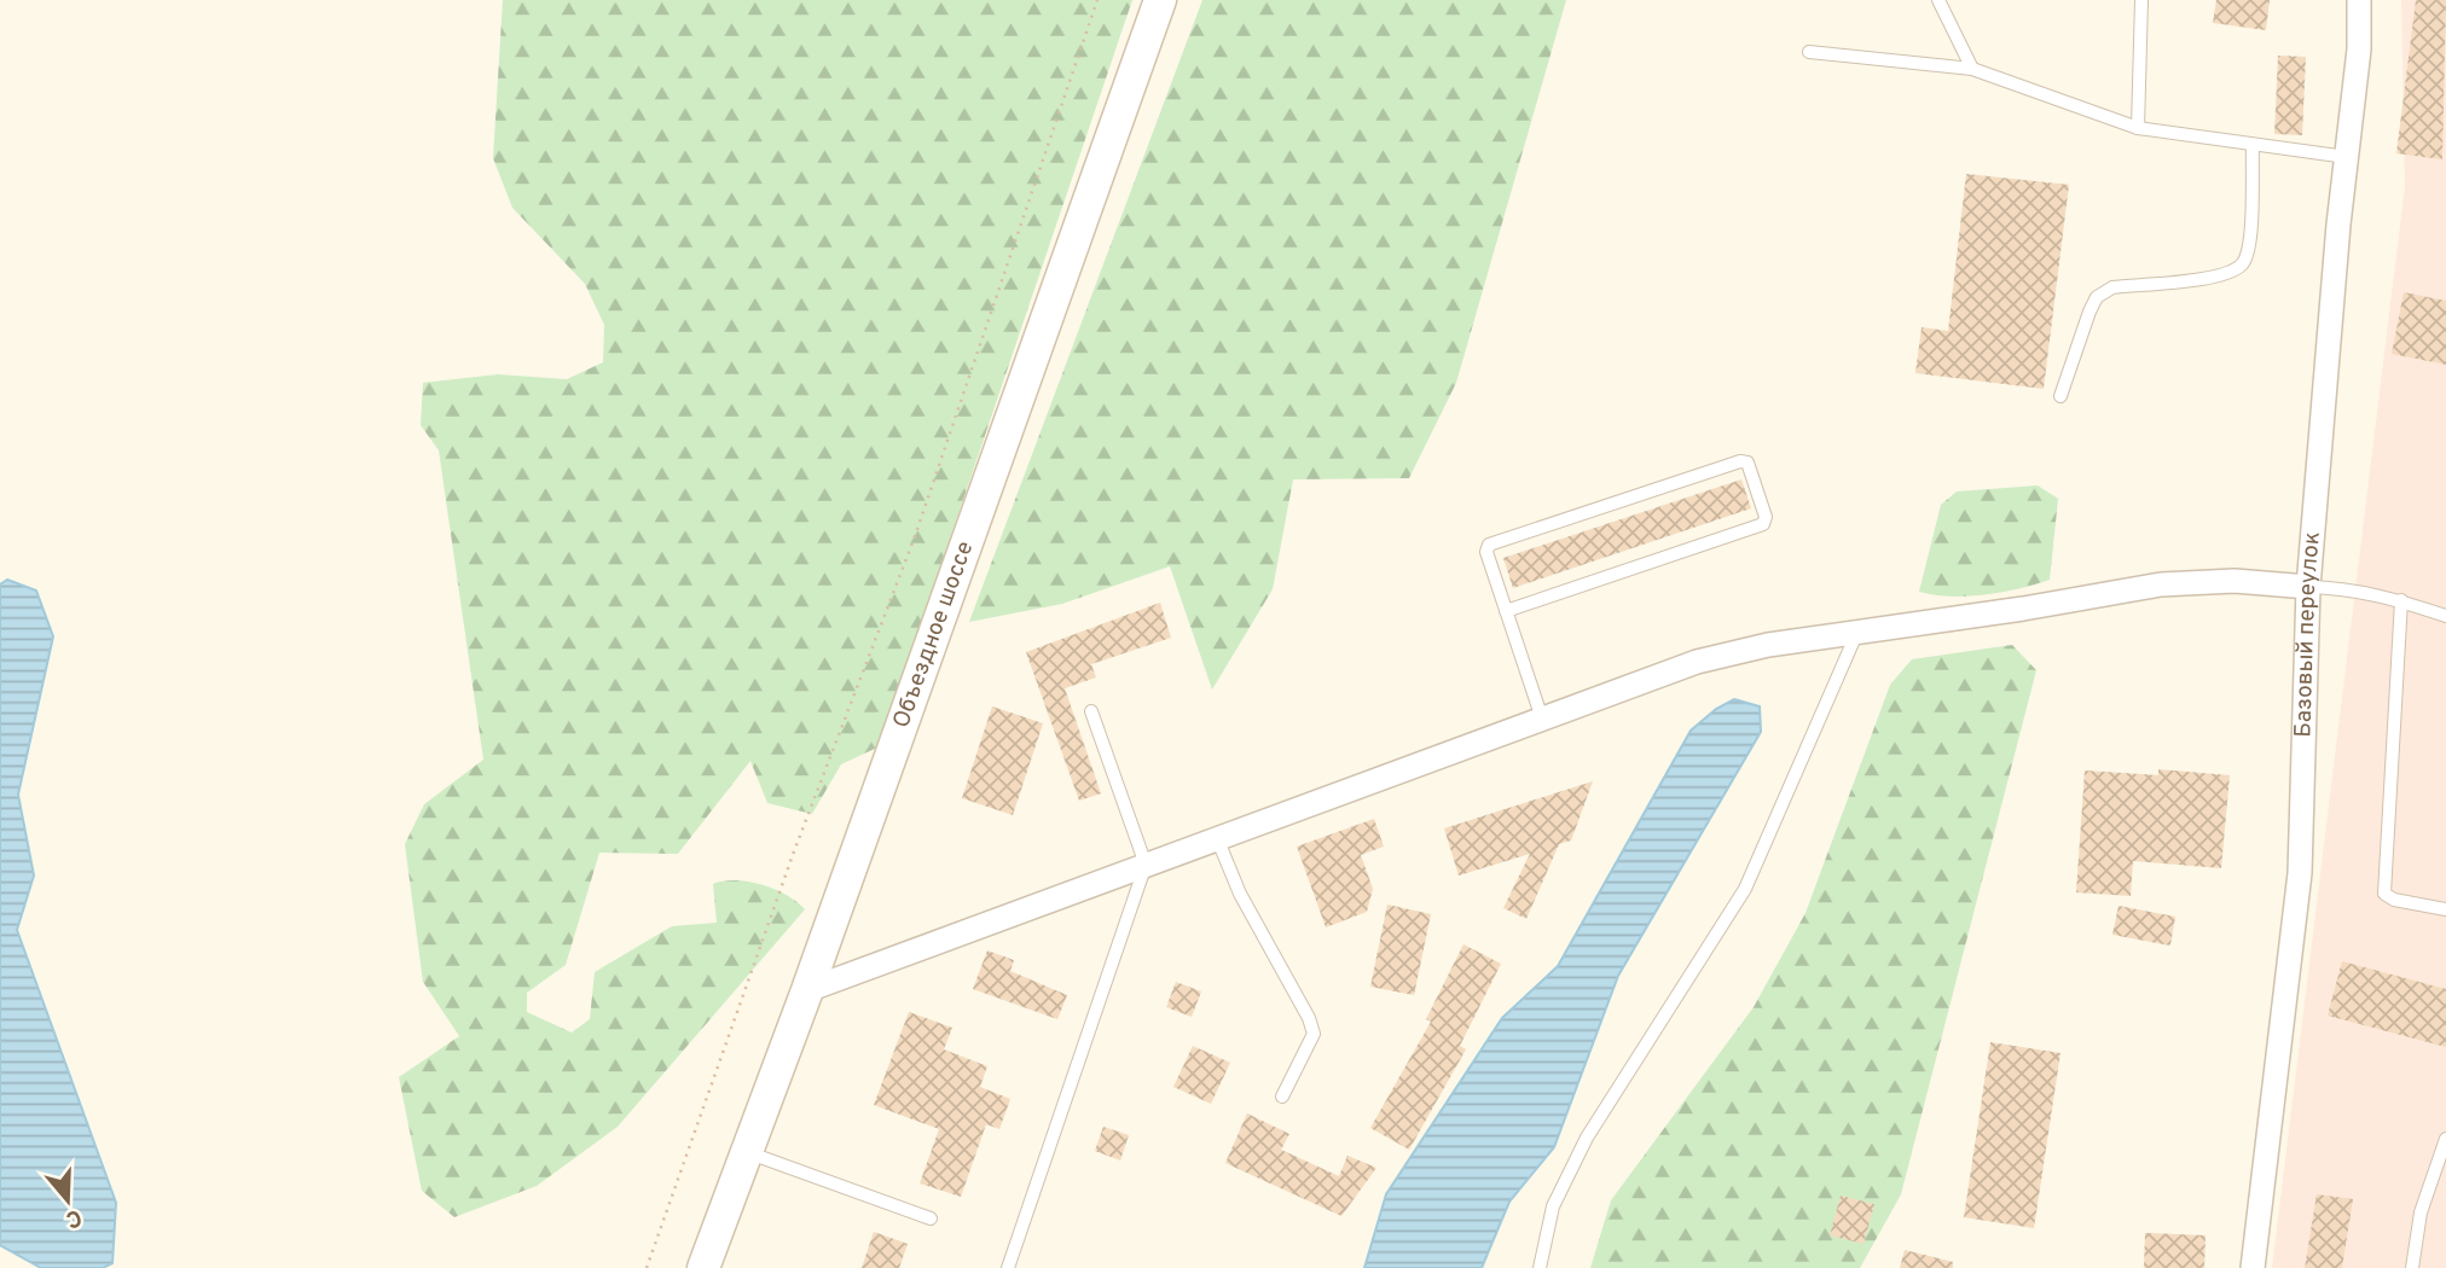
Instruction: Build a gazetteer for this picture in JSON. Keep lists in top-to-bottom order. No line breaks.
{"streets":{"main road":["Объездное шоссе"],"street":["Базовый переулок"]},"north":"bottom"}
